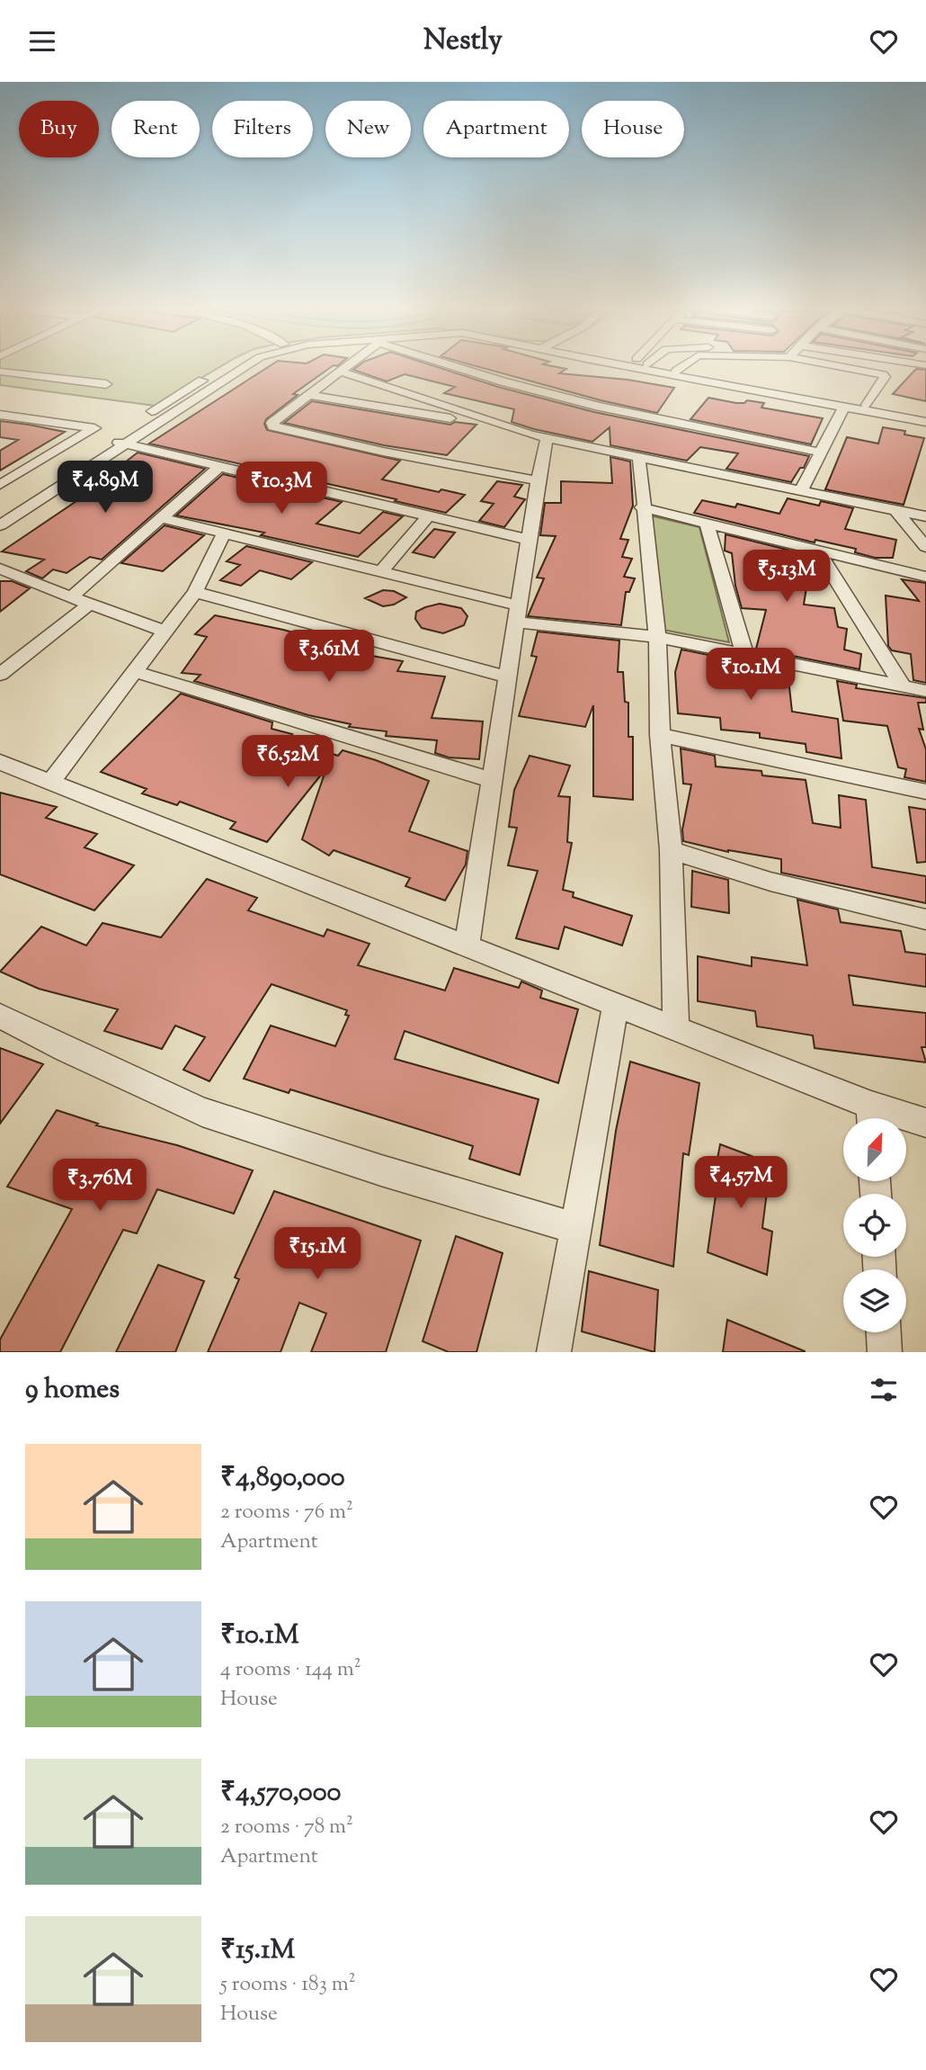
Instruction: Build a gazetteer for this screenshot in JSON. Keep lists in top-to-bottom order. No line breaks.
{"north":"top right","page":{"header":"Nestly","chip":["Buy","Rent","Filters","New","Apartment","House"],"price":["₹4.89M","₹10.3M","₹5.13M","₹3.61M","₹10.1M","₹6.52M","₹4.57M","₹3.76M","₹15.1M"],"heading":"9 homes","list":[{"name":"₹4,890,000","note":"2 rooms · 76 m² · Apartment"},{"name":"₹10.1M","note":"4 rooms · 144 m² · House"},{"name":"₹4,570,000","note":"2 rooms · 78 m² · Apartment"},{"name":"₹15.1M","note":"5 rooms · 183 m² · House"}]}}
